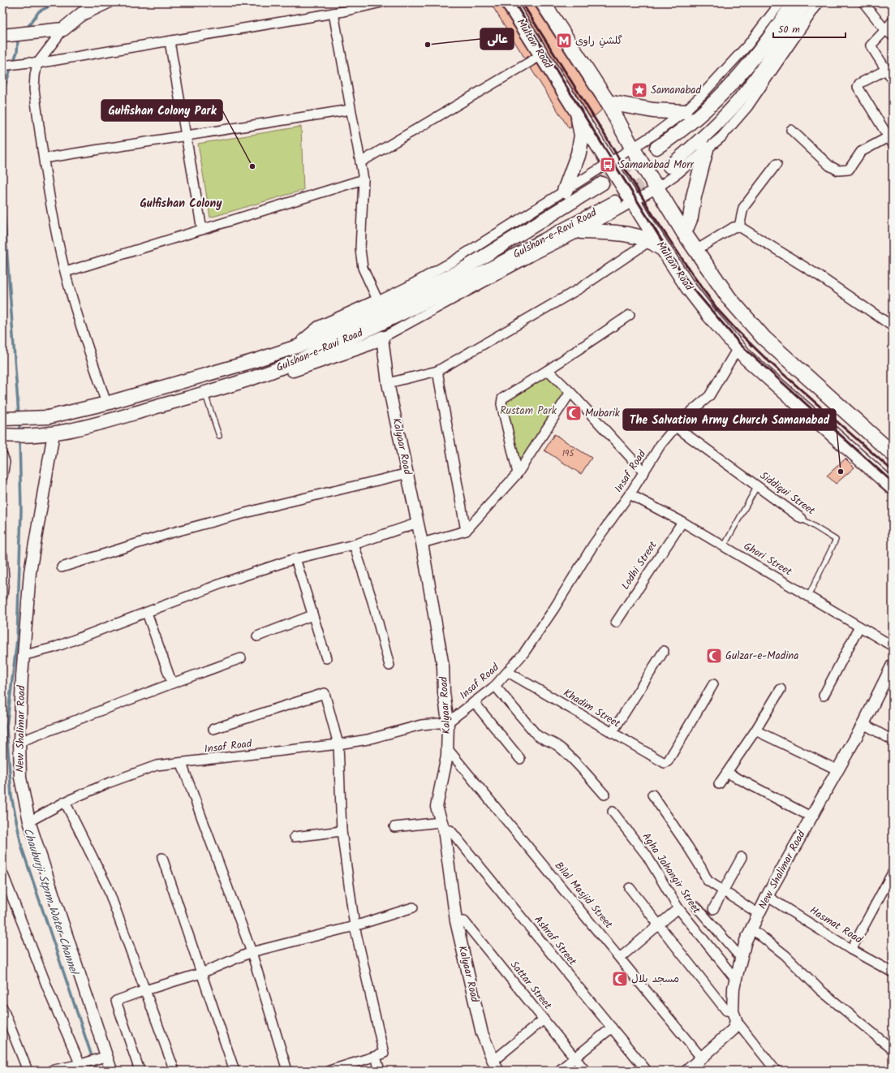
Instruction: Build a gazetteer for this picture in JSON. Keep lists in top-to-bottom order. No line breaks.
{"streets":{"main road":["Multan Road","Gulshan-e-Ravi Road"],"street":["Kalyaar Road","Insaf Road","Siddiqui Street","Ghori Street","Lodhi Street","Khadim Street","New Shalimar Road","Agha Jahangir Street","Bilal Masjid Street","Hasmat Road","Ashraf Street","Sattar Street"]},"crossings":[["Multan Road","Insaf Road"],["Gulshan-e-Ravi Road","New Shalimar Road"],["Kalyaar Road","Insaf Road"],["Kalyaar Road","Bilal Masjid Street"],["Kalyaar Road","Ashraf Street"],["Kalyaar Road","Sattar Street"],["Insaf Road","Siddiqui Street"],["Insaf Road","Ghori Street"],["Insaf Road","Khadim Street"],["Insaf Road","New Shalimar Road"],["Siddiqui Street","Ghori Street"],["Ghori Street","Lodhi Street"],["New Shalimar Road","Agha Jahangir Street"],["New Shalimar Road","Bilal Masjid Street"],["New Shalimar Road","Hasmat Road"]],"districts":["Gulfishan Colony"],"water":["Chauburji Stprm Water Channel"],"parks":["Rustam Park"],"places":{"metro station":["گلشنِ راوی"],"other":["عالی","Gulfishan Colony Park","The Salvation Army Church Samanabad"],"place":["Samanabad"],"bus stop":["Samanabad Morr"],"mosque":["Mubarik","Gulzar-e-Madina","مسجد بلال"]},"house_numbers":["195"],"scale_bar":"50 m"}
